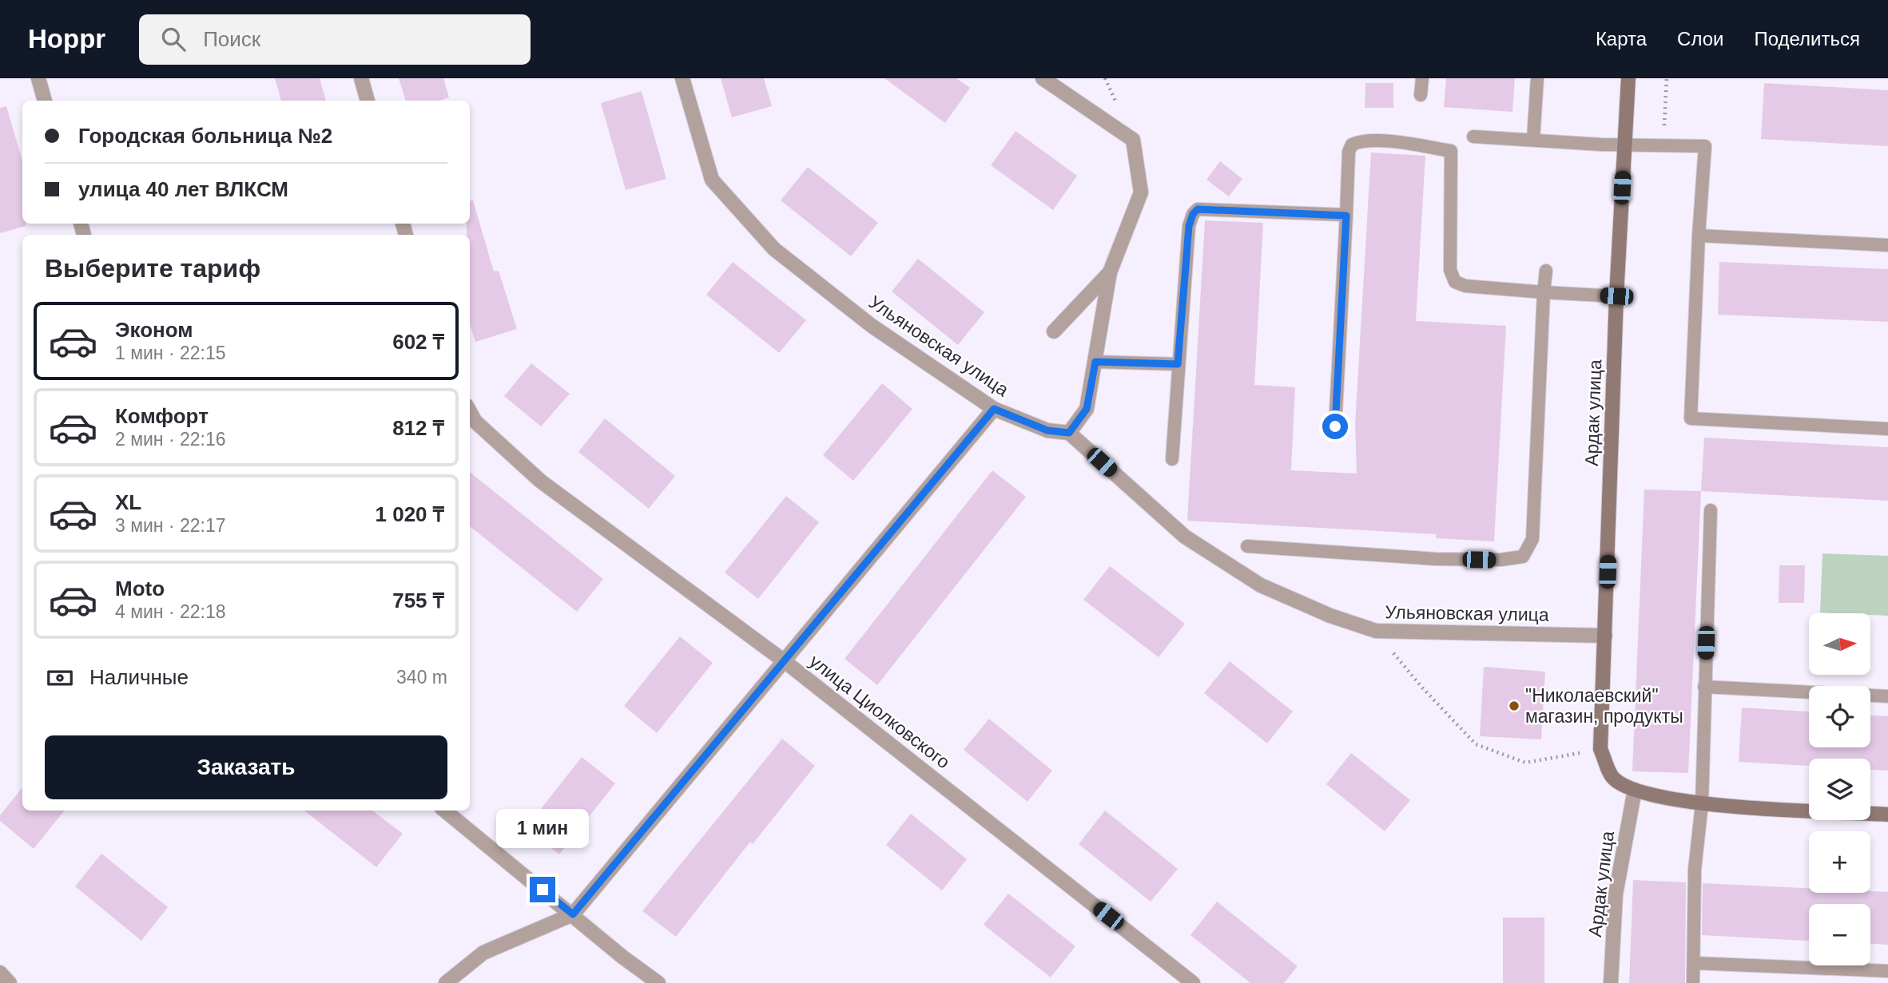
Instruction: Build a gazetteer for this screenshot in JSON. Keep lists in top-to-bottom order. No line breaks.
{"streets":{"street":["Ульяновская улица","Ардак улица","улица Циолковского"]},"crossings":[["Ульяновская улица","Ардак улица"]],"places":["\"Николаевский\" магазин, продукты"],"north":"right","page":{"header":"Hoppr","search":"Поиск","nav":["Карта","Слои","Поделиться"],"banner":["Городская больница №2","улица 40 лет ВЛКСМ"],"heading":"Выберите тариф","list":[{"name":"Эконом","note":"1 мин · 22:15","value":"602 ₸"},{"name":"Комфорт","note":"2 мин · 22:16","value":"812 ₸"},{"name":"XL","note":"3 мин · 22:17","value":"1 020 ₸"},{"name":"Moto","note":"4 мин · 22:18","value":"755 ₸"}],"map_buttons":["+","−"],"pay":["Наличные","340 m"],"buttons":"Заказать","bubble":"1 мин"}}
